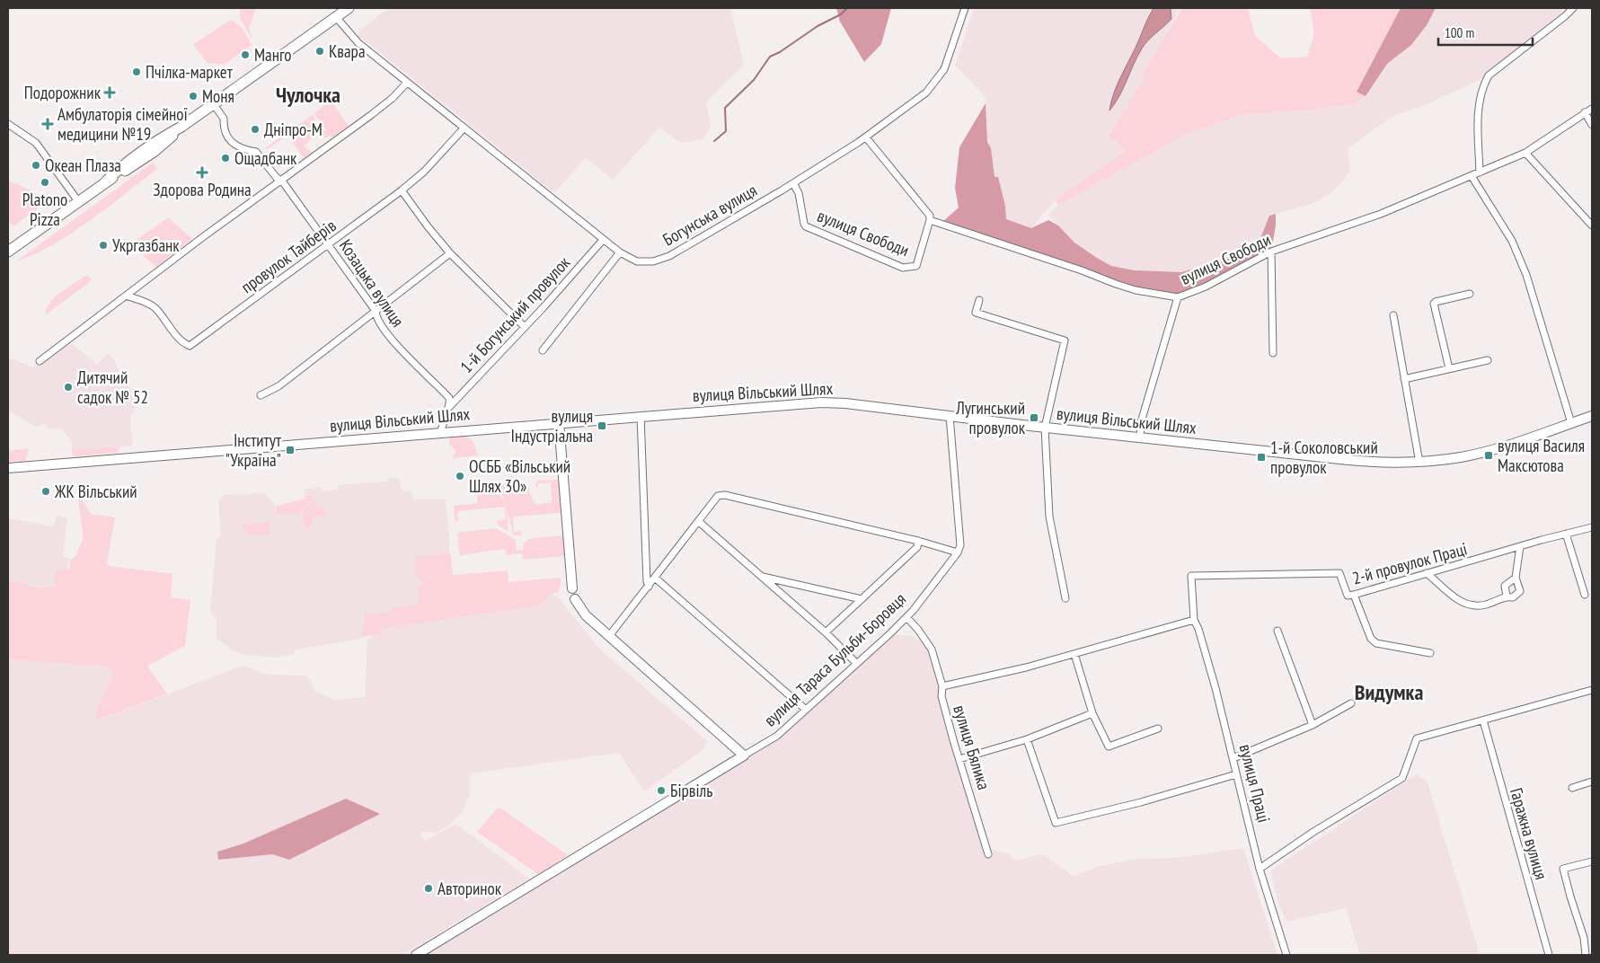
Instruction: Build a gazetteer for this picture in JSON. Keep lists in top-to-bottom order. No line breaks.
{"streets":{"street":["Богунська вулиця","вулиця Свободи","провулок Тайберів","Козацька вулиця","1-й Богунський провулок","вулиця Вільський Шлях","2-й провулок Праці","вулиця Тараса Бульби-Боровця","вулиця Бялика","вулиця Праці","Гаражна вулиця"]},"crossings":[["Богунська вулиця","вулиця Свободи"],["Богунська вулиця","провулок Тайберів"],["Богунська вулиця","1-й Богунський провулок"],["провулок Тайберів","Козацька вулиця"],["Козацька вулиця","1-й Богунський провулок"],["2-й провулок Праці","вулиця Праці"],["вулиця Тараса Бульби-Боровця","вулиця Бялика"]],"districts":["Чулочка","Видумка"],"places":{"other":["Квара","Манго","Пчілка-маркет","Моня","Дніпро-М","Ощадбанк","Океан Плаза","Platono Pizza","Укргазбанк","Дитячий садок № 52","ОСББ «Вільський Шлях 30»","ЖК Вільський","Бірвіль","Авторинок"],"health":["Подорожник","Амбулаторія сімейної медицини №19","Здорова Родина"],"transit":["Лугинський провулок","вулиця Індустріальна","Інститут \"Україна\"","вулиця Василя Максютова","1-й Соколовський провулок"]},"scale_bar":"100 m"}
